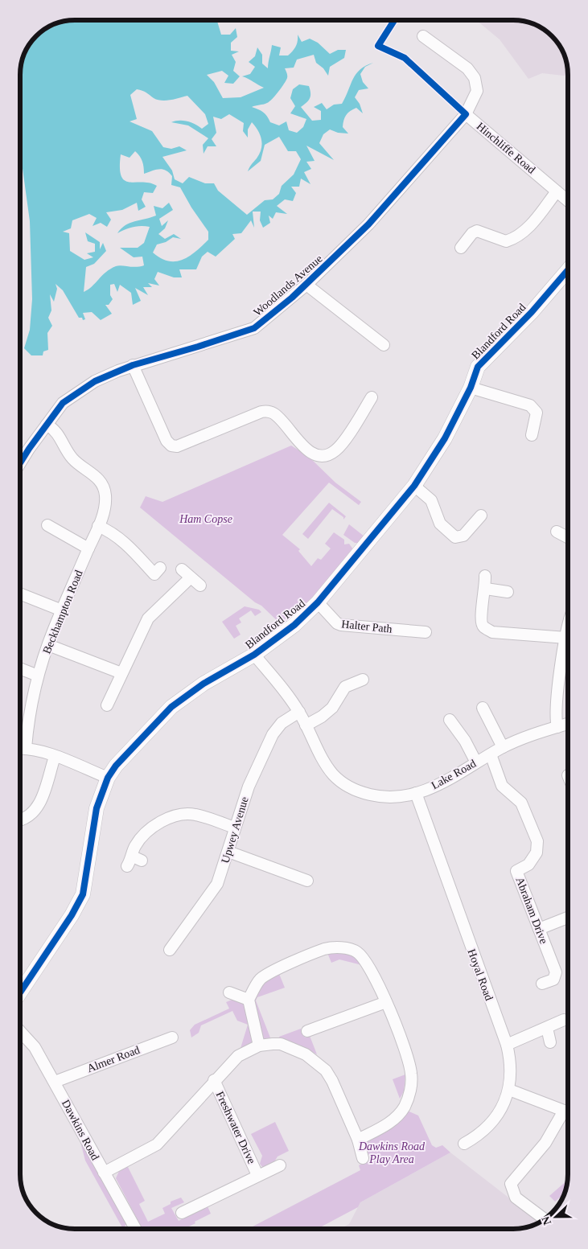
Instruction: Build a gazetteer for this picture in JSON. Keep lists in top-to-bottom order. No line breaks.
{"streets":{"main road":["Blandford Road"],"street":["Hinchliffe Road","Woodlands Avenue","Beckhampton Road","Halter Path","Lake Road","Upwey Avenue","Abraham Drive","Hoyal Road","Almer Road","Freshwater Drive","Dawkins Road"]},"crossings":[["Hinchliffe Road","Woodlands Avenue"],["Woodlands Avenue","Beckhampton Road"],["Blandford Road","Halter Path"],["Blandford Road","Lake Road"],["Lake Road","Upwey Avenue"],["Lake Road","Abraham Drive"],["Lake Road","Hoyal Road"],["Almer Road","Dawkins Road"],["Freshwater Drive","Dawkins Road"]],"parks":["Ham Copse","Dawkins Road Play Area"],"north":"left"}
